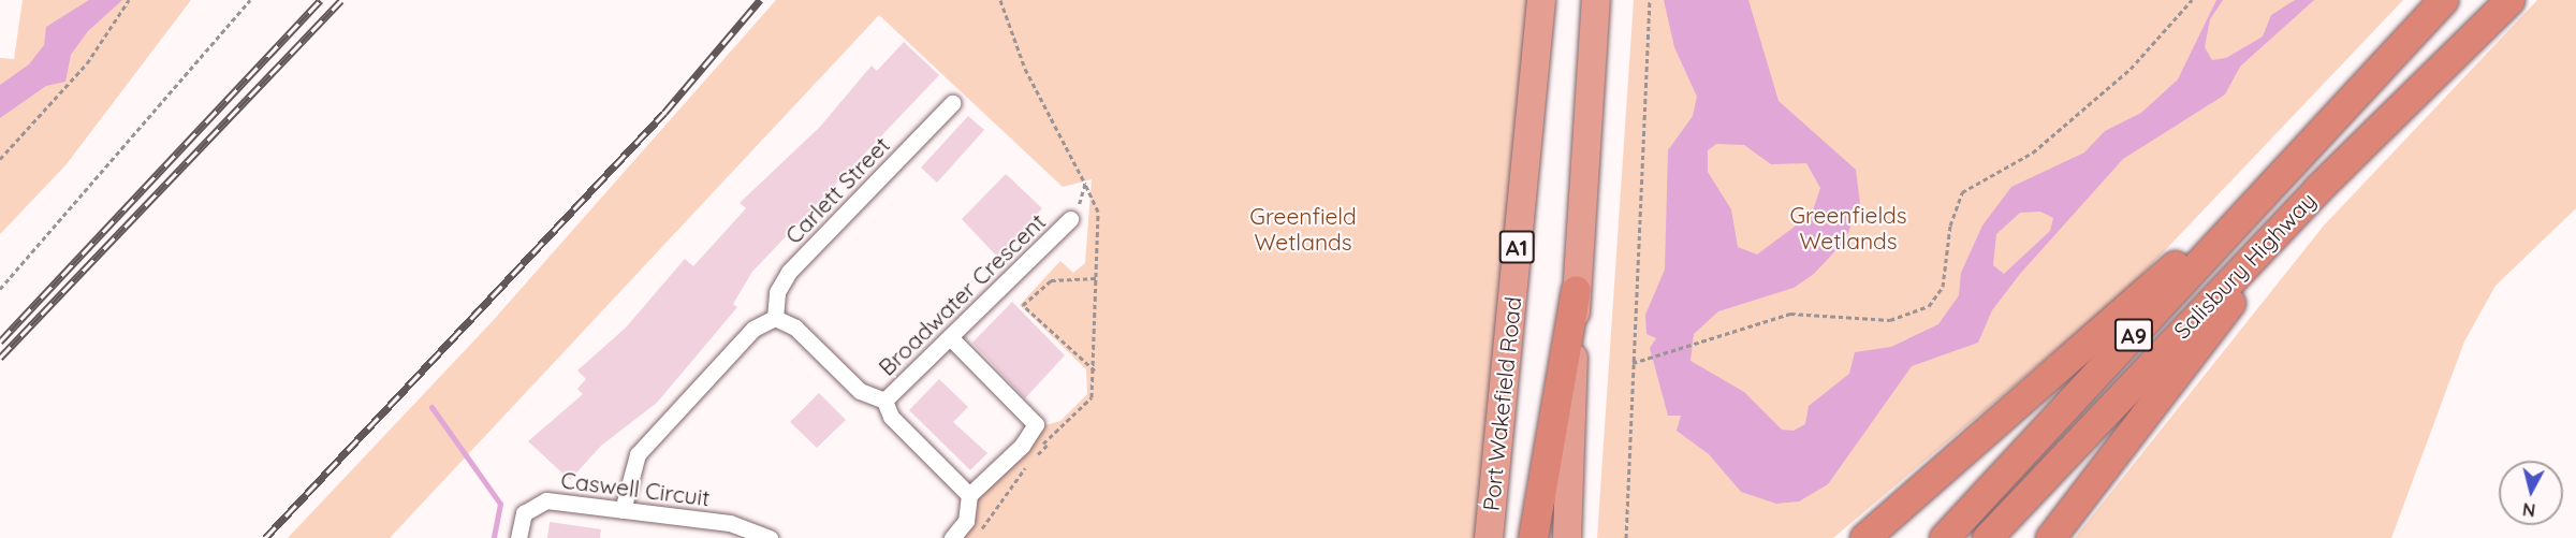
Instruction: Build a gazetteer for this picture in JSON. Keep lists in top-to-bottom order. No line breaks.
{"streets":{"highway":["A1","Salisbury Highway","A9","Port Wakefield Road"],"street":["Carlett Street","Broadwater Crescent","Caswell Circuit"]},"parks":["Greenfields Wetlands","Greenfield Wetlands"],"north":"bottom"}
